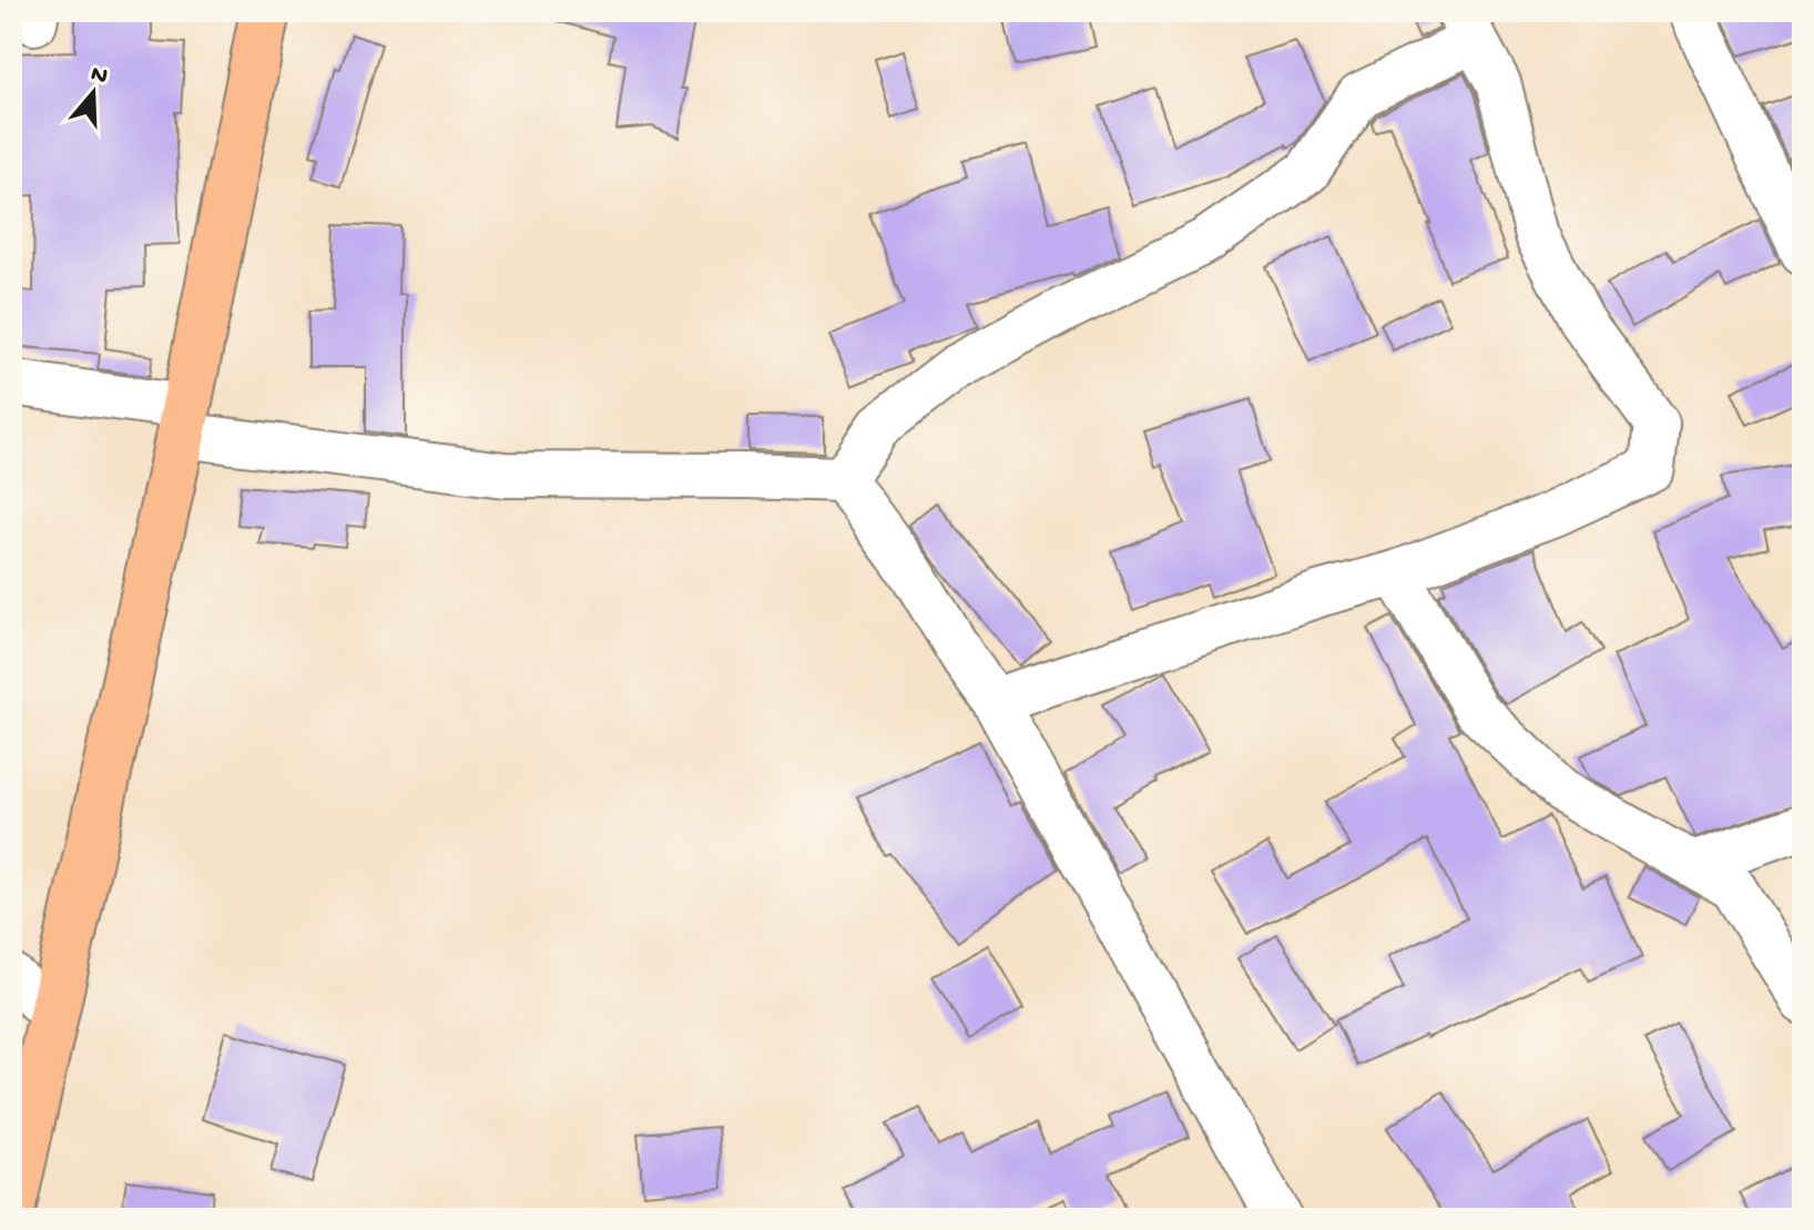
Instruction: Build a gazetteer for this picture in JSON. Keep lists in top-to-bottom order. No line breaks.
{"north":"top"}
